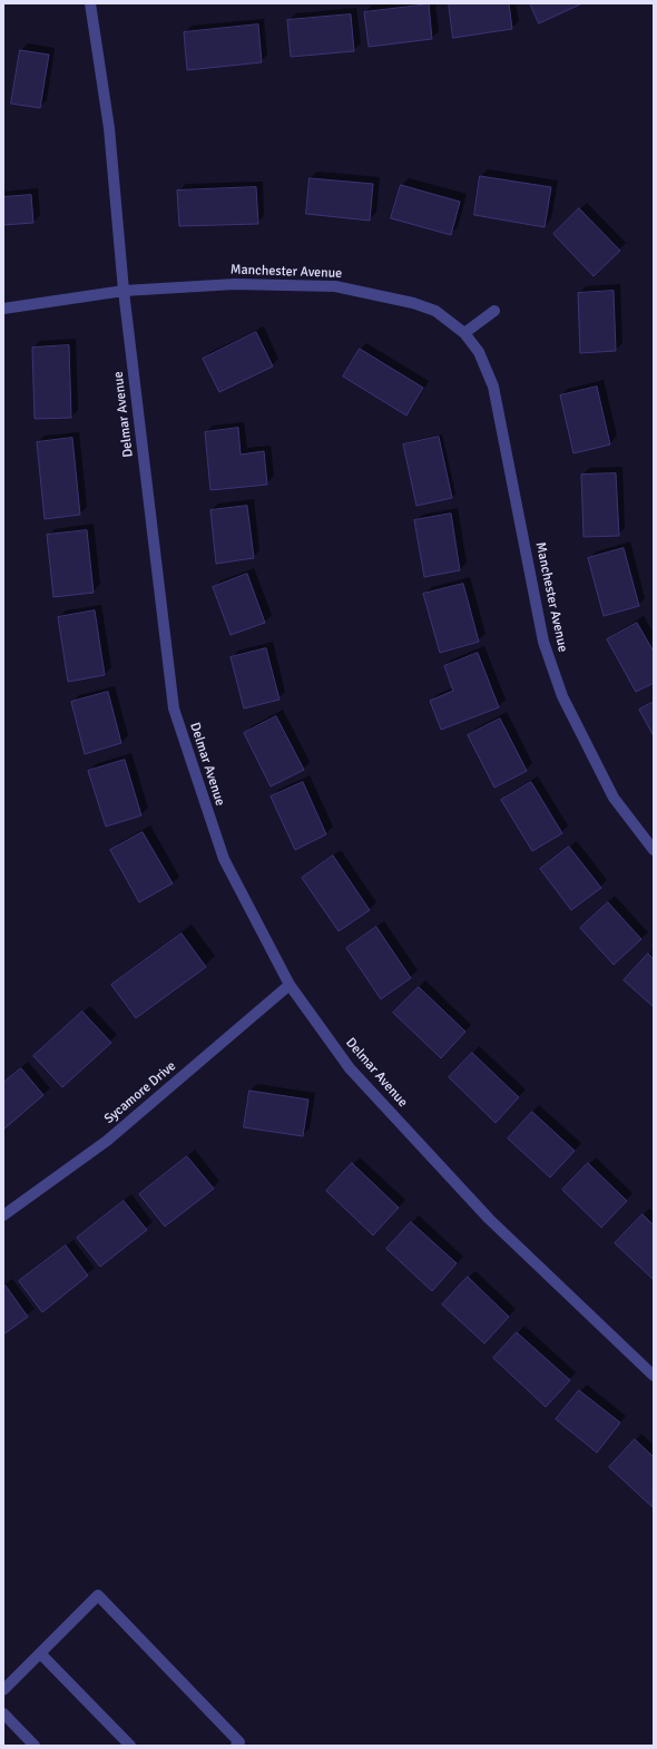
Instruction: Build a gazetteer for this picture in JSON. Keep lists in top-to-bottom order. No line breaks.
{"streets":{"street":["Manchester Avenue","Delmar Avenue","Sycamore Drive"]},"crossings":[["Manchester Avenue","Delmar Avenue"],["Delmar Avenue","Sycamore Drive"]]}
